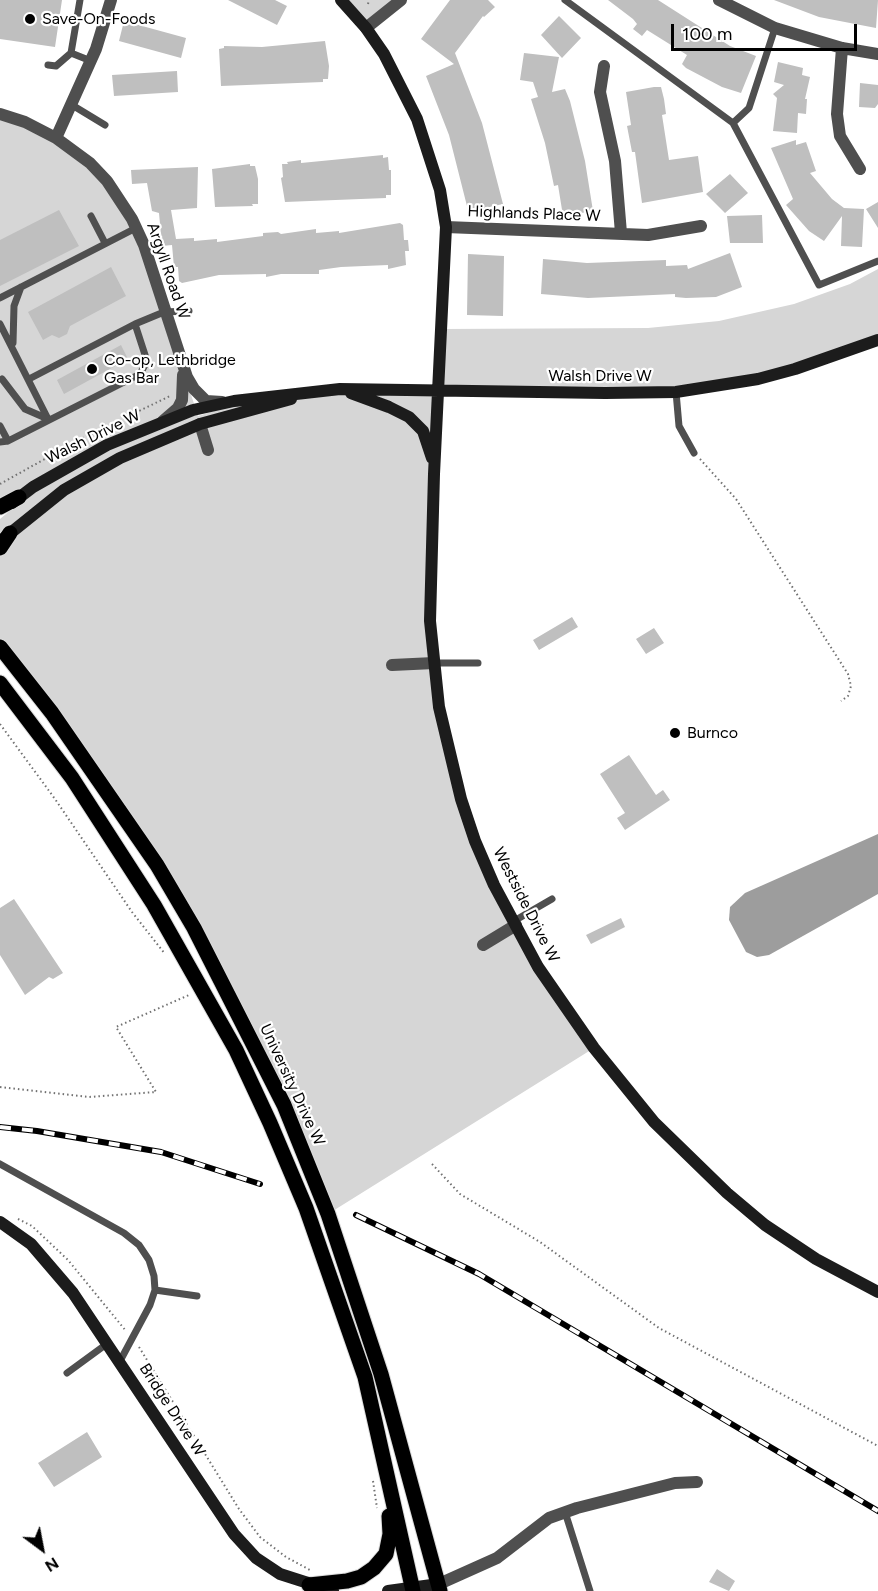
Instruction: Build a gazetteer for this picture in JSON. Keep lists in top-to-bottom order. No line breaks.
{"streets":{"main road":["University Drive W"],"street":["Highlands Place W","Argyll Road W","Walsh Drive W","Westside Drive W","Bridge Drive W"]},"crossings":[["Highlands Place W","Westside Drive W"],["Walsh Drive W","Westside Drive W"]],"places":["Save-On-Foods","Co-op, Lethbridge Gas Bar","Burnco"],"scale_bar":"100 m","north":"bottom right"}
